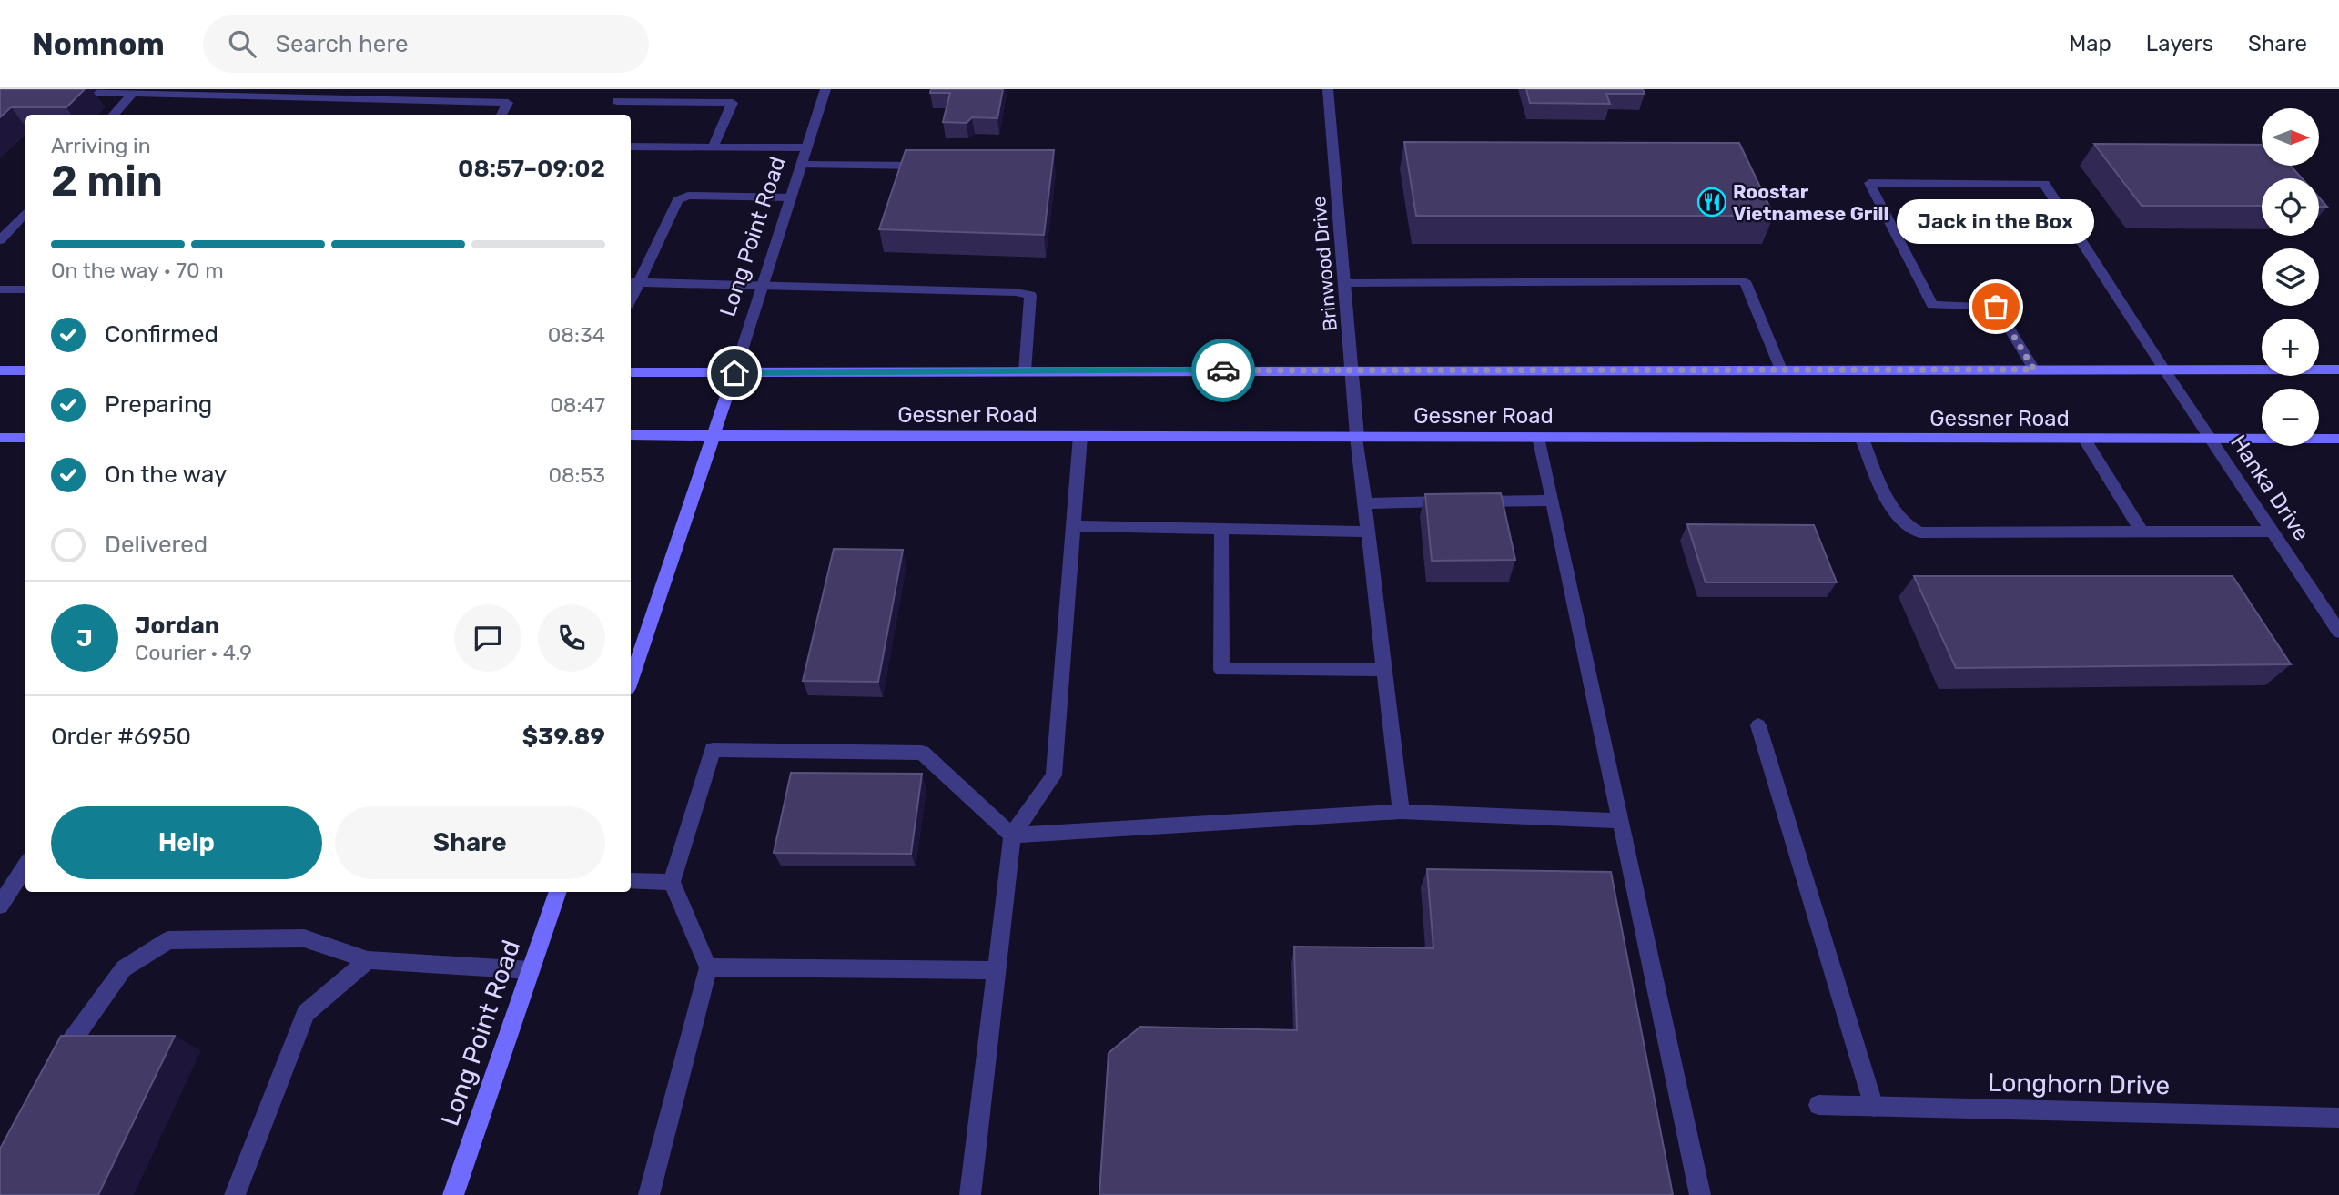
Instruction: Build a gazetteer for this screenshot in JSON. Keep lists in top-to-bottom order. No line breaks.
{"streets":{"main road":["Long Point Road","Gessner Road"],"street":["Brinwood Drive","Hanka Drive","Longhorn Drive"]},"crossings":[["Long Point Road","Gessner Road"],["Brinwood Drive","Gessner Road"],["Gessner Road","Hanka Drive"]],"places":{"restaurant":["Roostar Vietnamese Grill"],"other":["Jack in the Box"]},"north":"right","page":{"header":"Nomnom","search":"Search here","nav":["Map","Layers","Share"],"map_buttons":["+","−"],"heading":["2 min","Arriving in","08:57–09:02"],"panel":["Jordan","Courier · 4.9","Order #6950","$39.89"],"bubble":"Jack in the Box","bar":"On the way · 70 m","list":[["Confirmed","08:34"],["Preparing","08:47"],["On the way","08:53"],"Delivered"],"round":"J","buttons":["Help","Share"]}}
